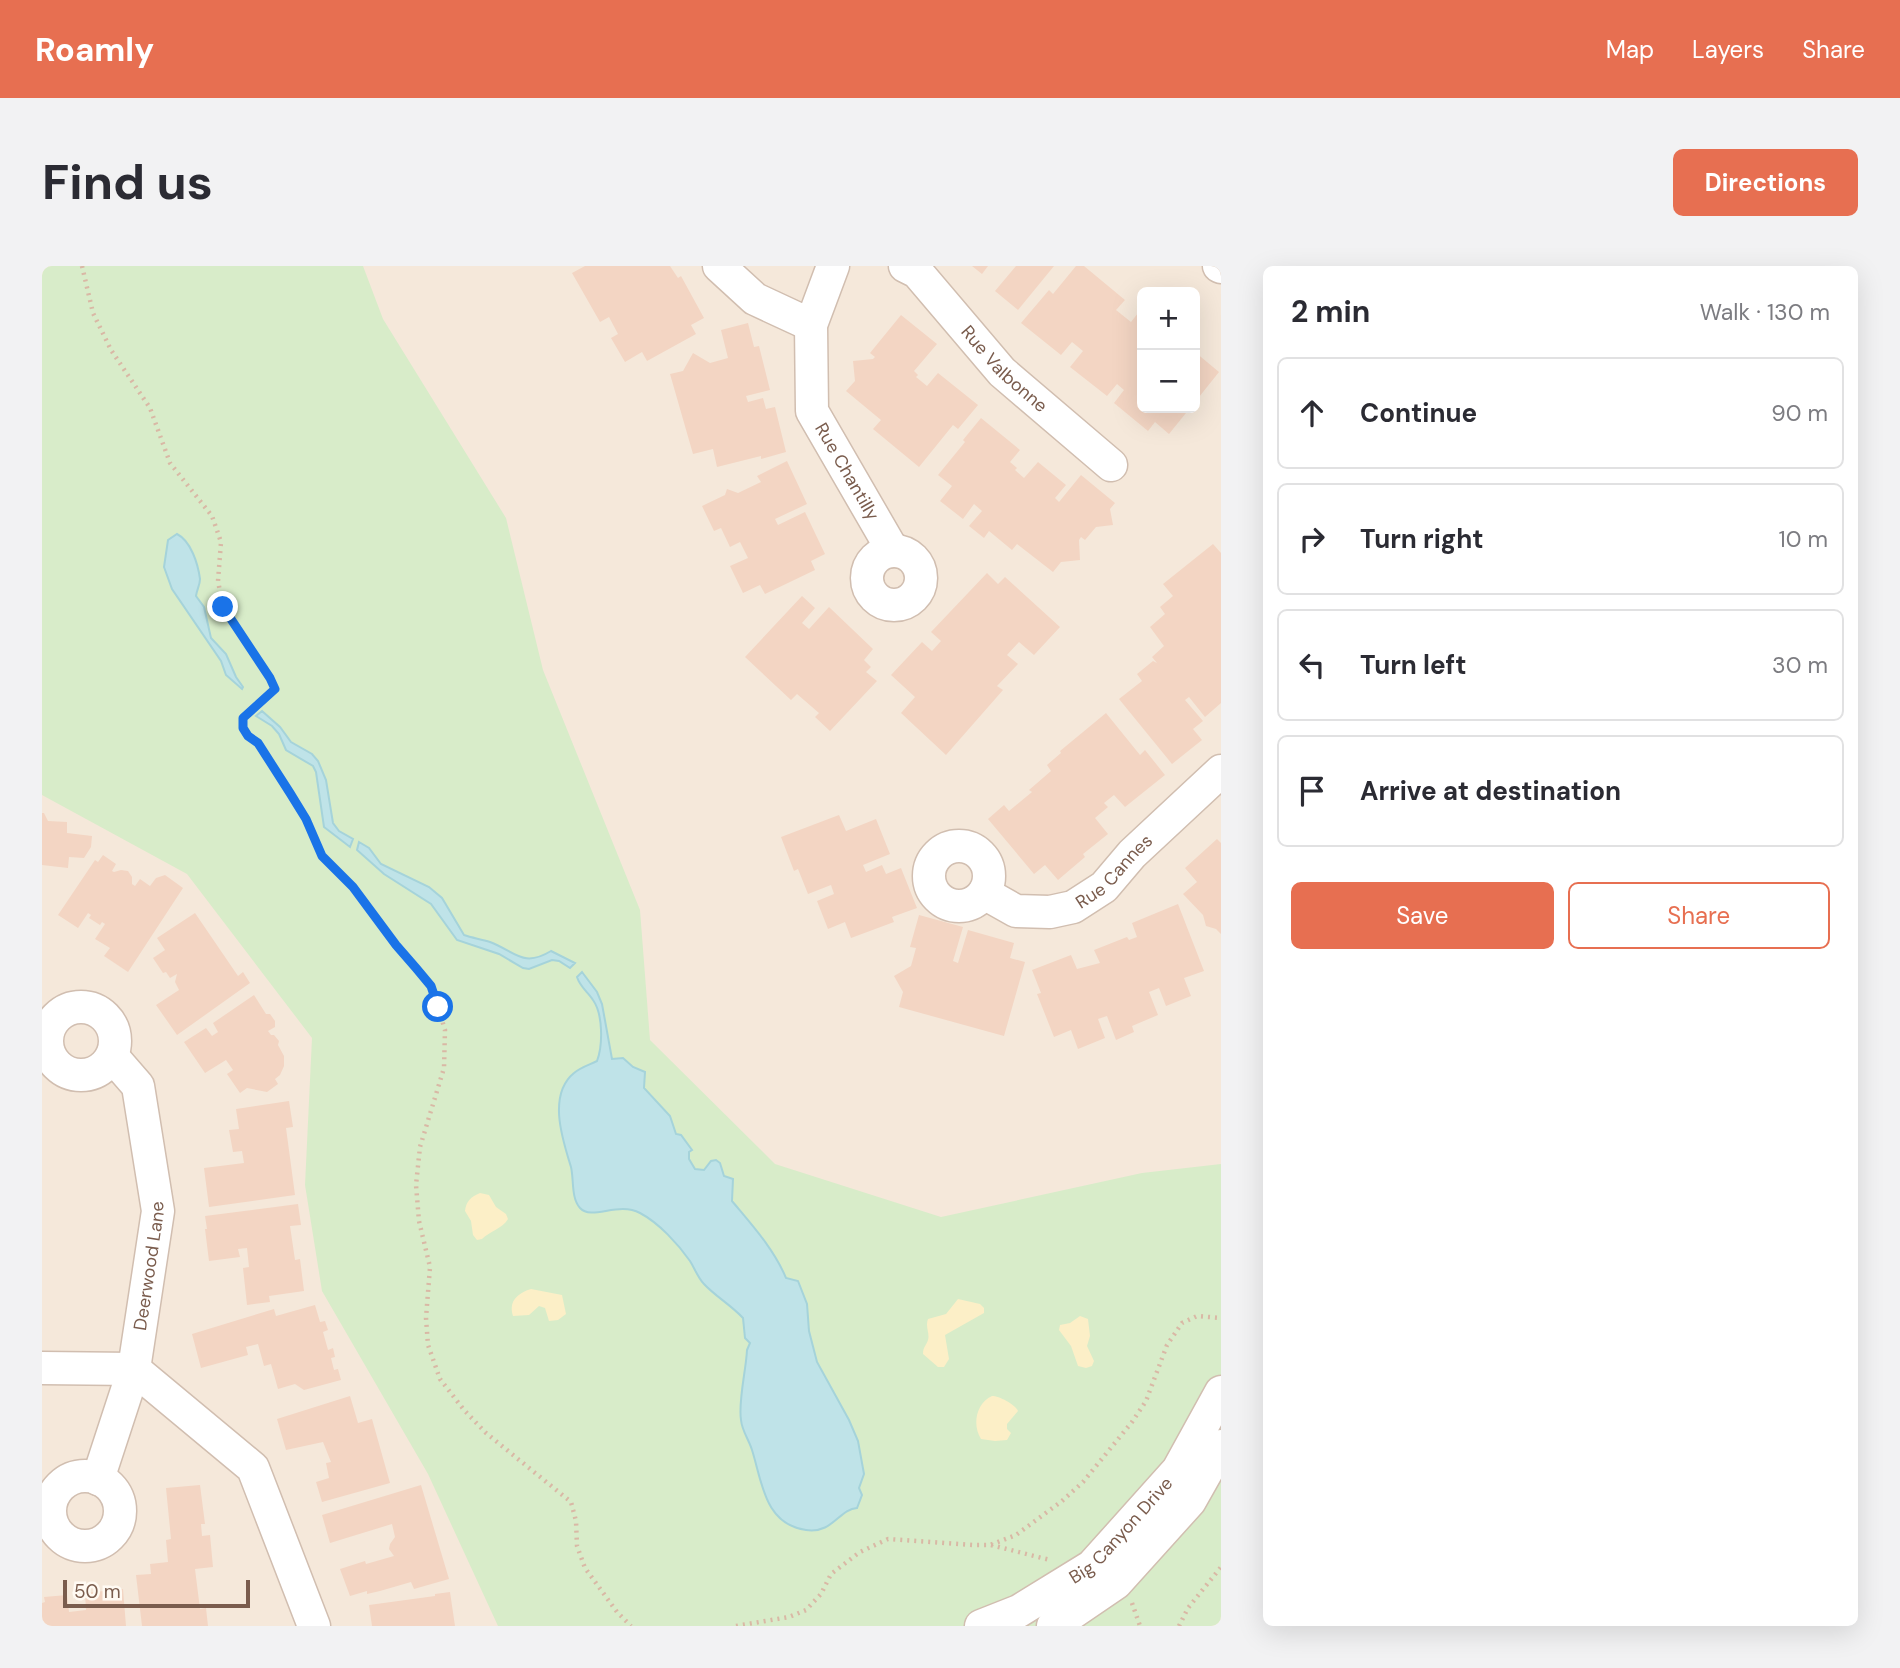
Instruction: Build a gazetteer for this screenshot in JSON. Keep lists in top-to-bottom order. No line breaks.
{"streets":{"street":["Rue Valbonne","Rue Chantilly","Rue Cannes","Deerwood Lane","Big Canyon Drive"]},"scale_bar":"50 m","page":{"header":"Roamly","nav":["Map","Layers","Share"],"buttons":["Directions",["Save","Share"]],"title":"Find us","heading":["2 min","Walk · 130 m"],"map_buttons":["+","−"],"list":[["Continue","90 m"],["Turn right","10 m"],["Turn left","30 m"],"Arrive at destination"],"scale":"50 m"}}
